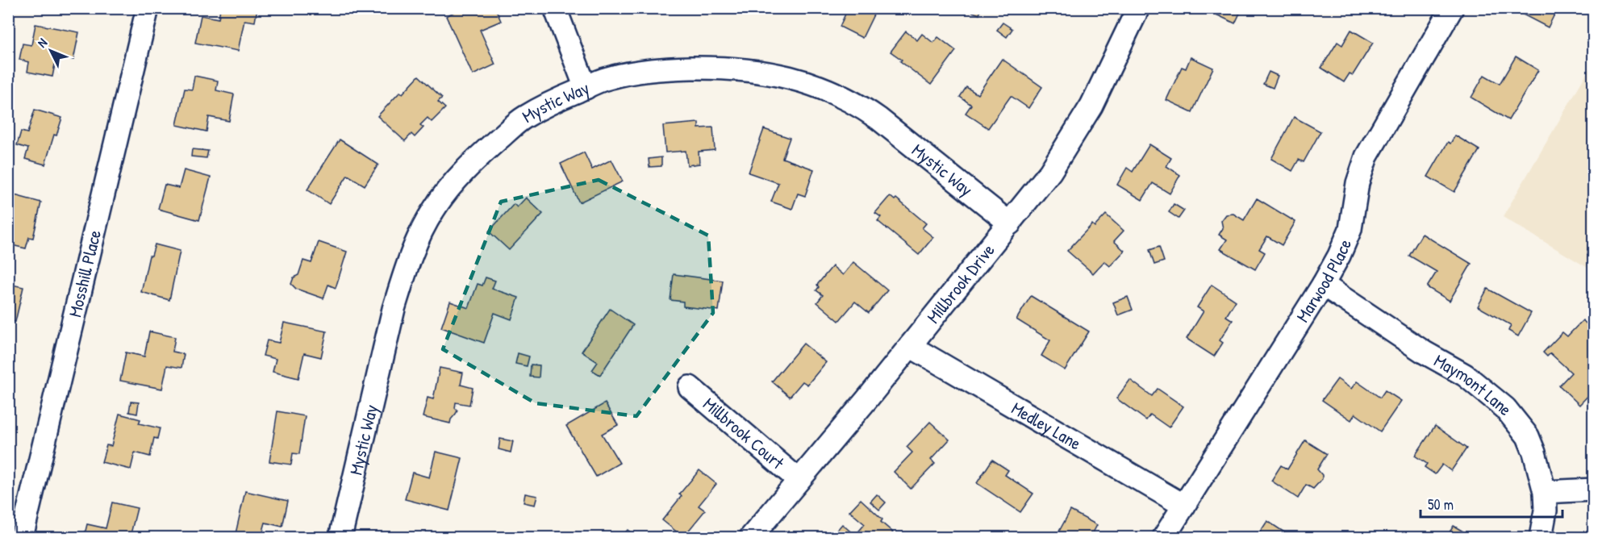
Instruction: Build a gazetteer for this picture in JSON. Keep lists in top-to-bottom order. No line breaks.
{"streets":{"street":["Mystic Way","Mosshill Place","Marwood Place","Millbrook Drive","Maymont Lane","Medley Lane","Millbrook Court"]},"crossings":[["Mystic Way","Millbrook Drive"],["Marwood Place","Maymont Lane"],["Marwood Place","Medley Lane"],["Millbrook Drive","Medley Lane"],["Millbrook Drive","Millbrook Court"]],"scale_bar":"50 m","north":"top left"}
